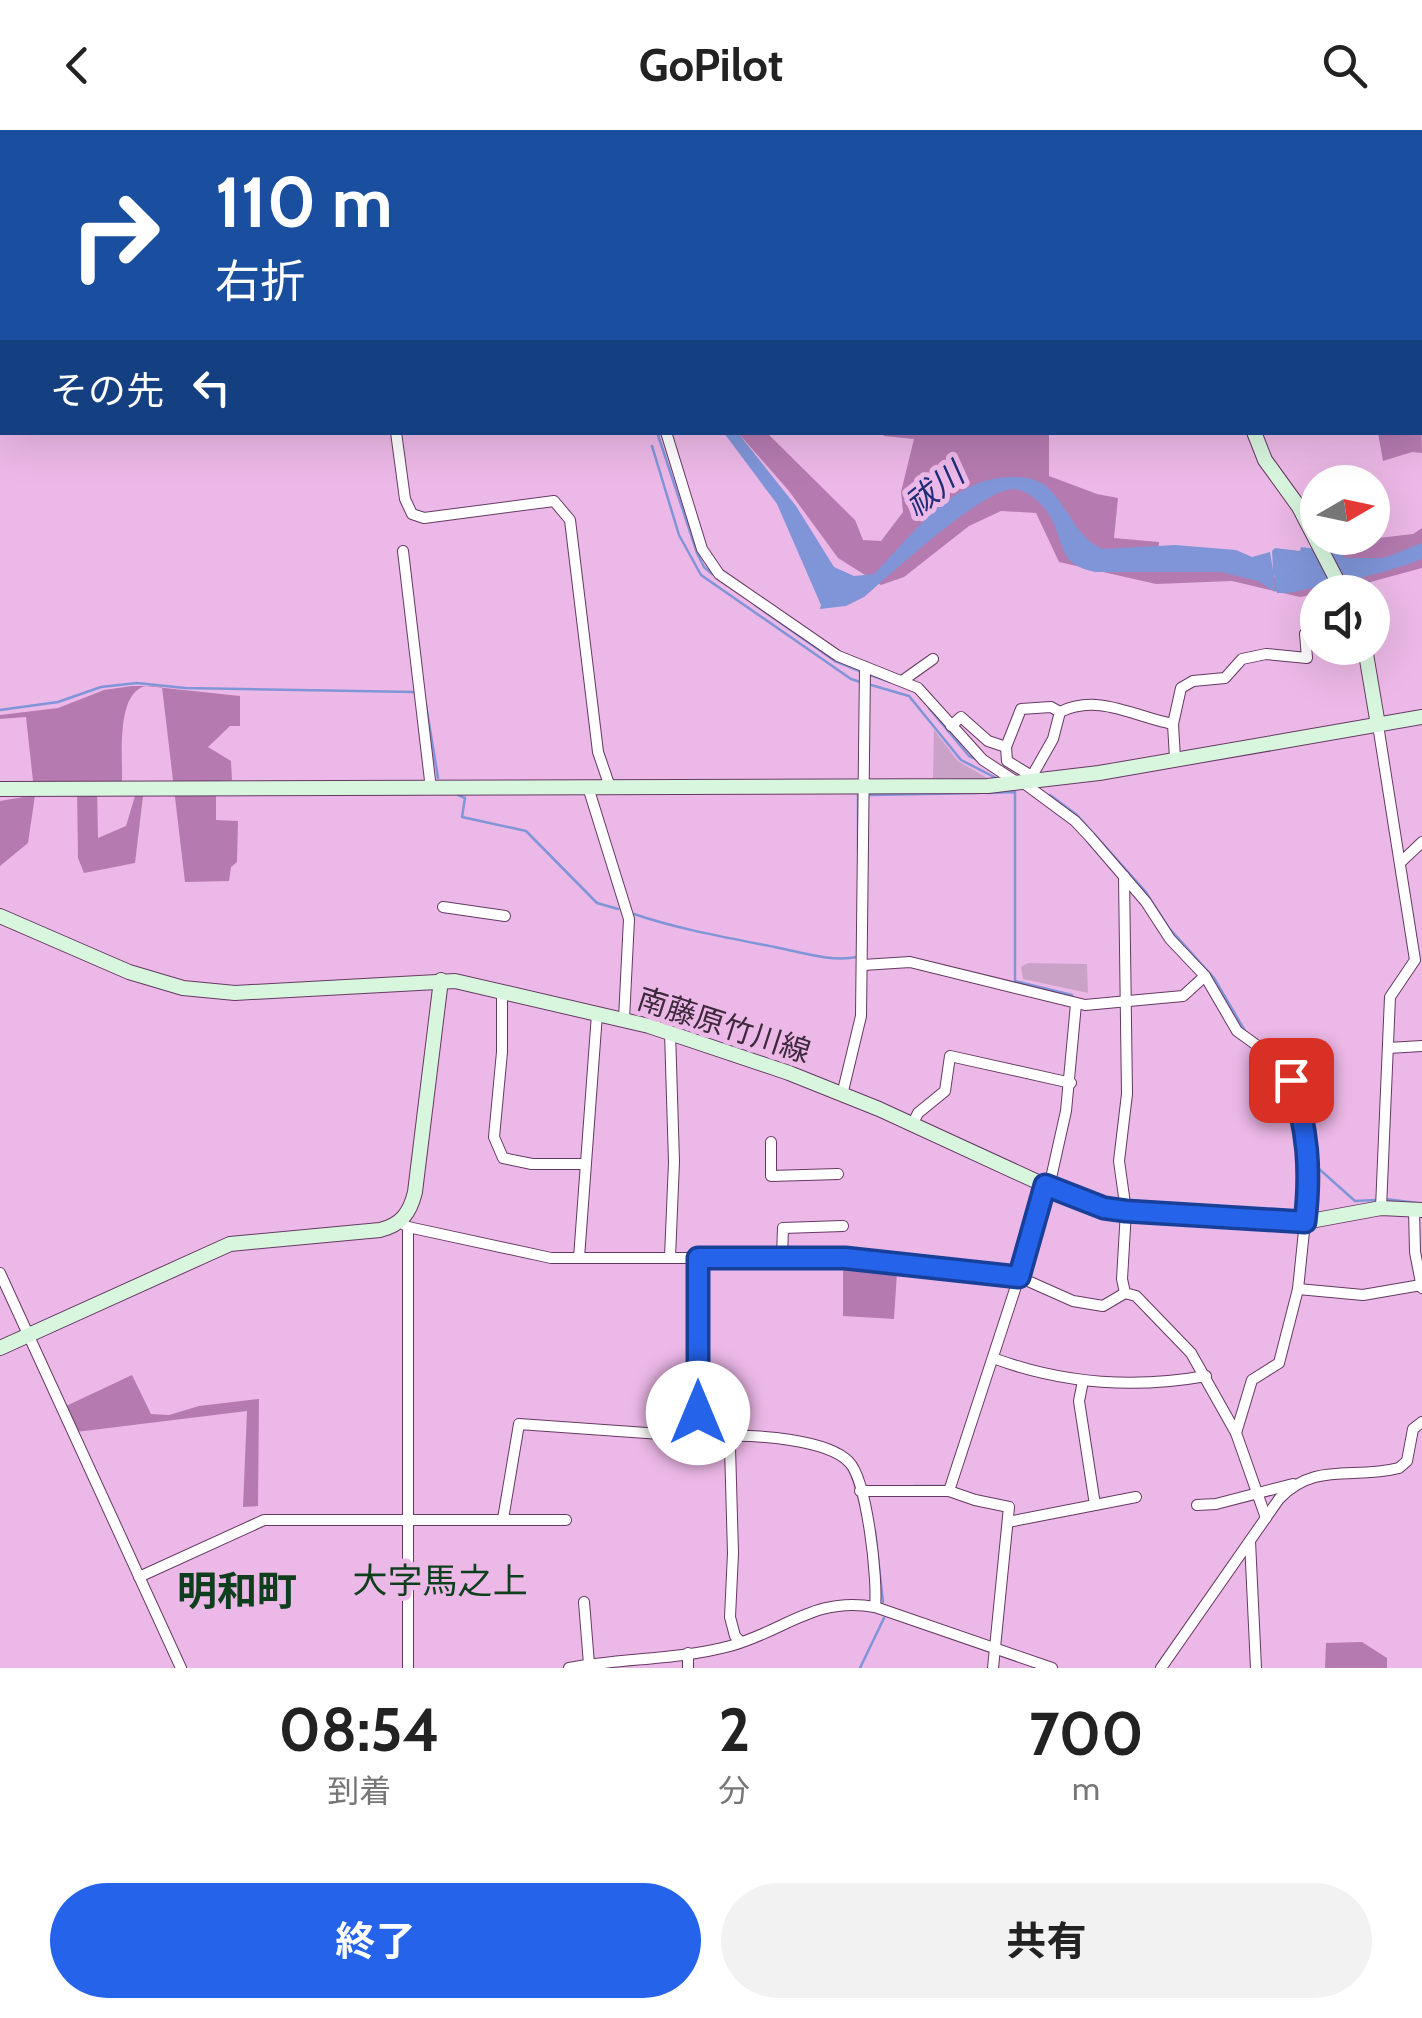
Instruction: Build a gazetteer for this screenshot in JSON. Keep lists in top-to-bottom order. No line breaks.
{"streets":{"street":["南藤原竹川線"]},"districts":["大字馬之上","明和町"],"water":["祓川"],"north":"right","page":{"header":"GoPilot","turn":["110 m","右折"],"then":"その先","eta":["08:54","到着","2","分","700","m"],"buttons":["終了","共有"]}}
